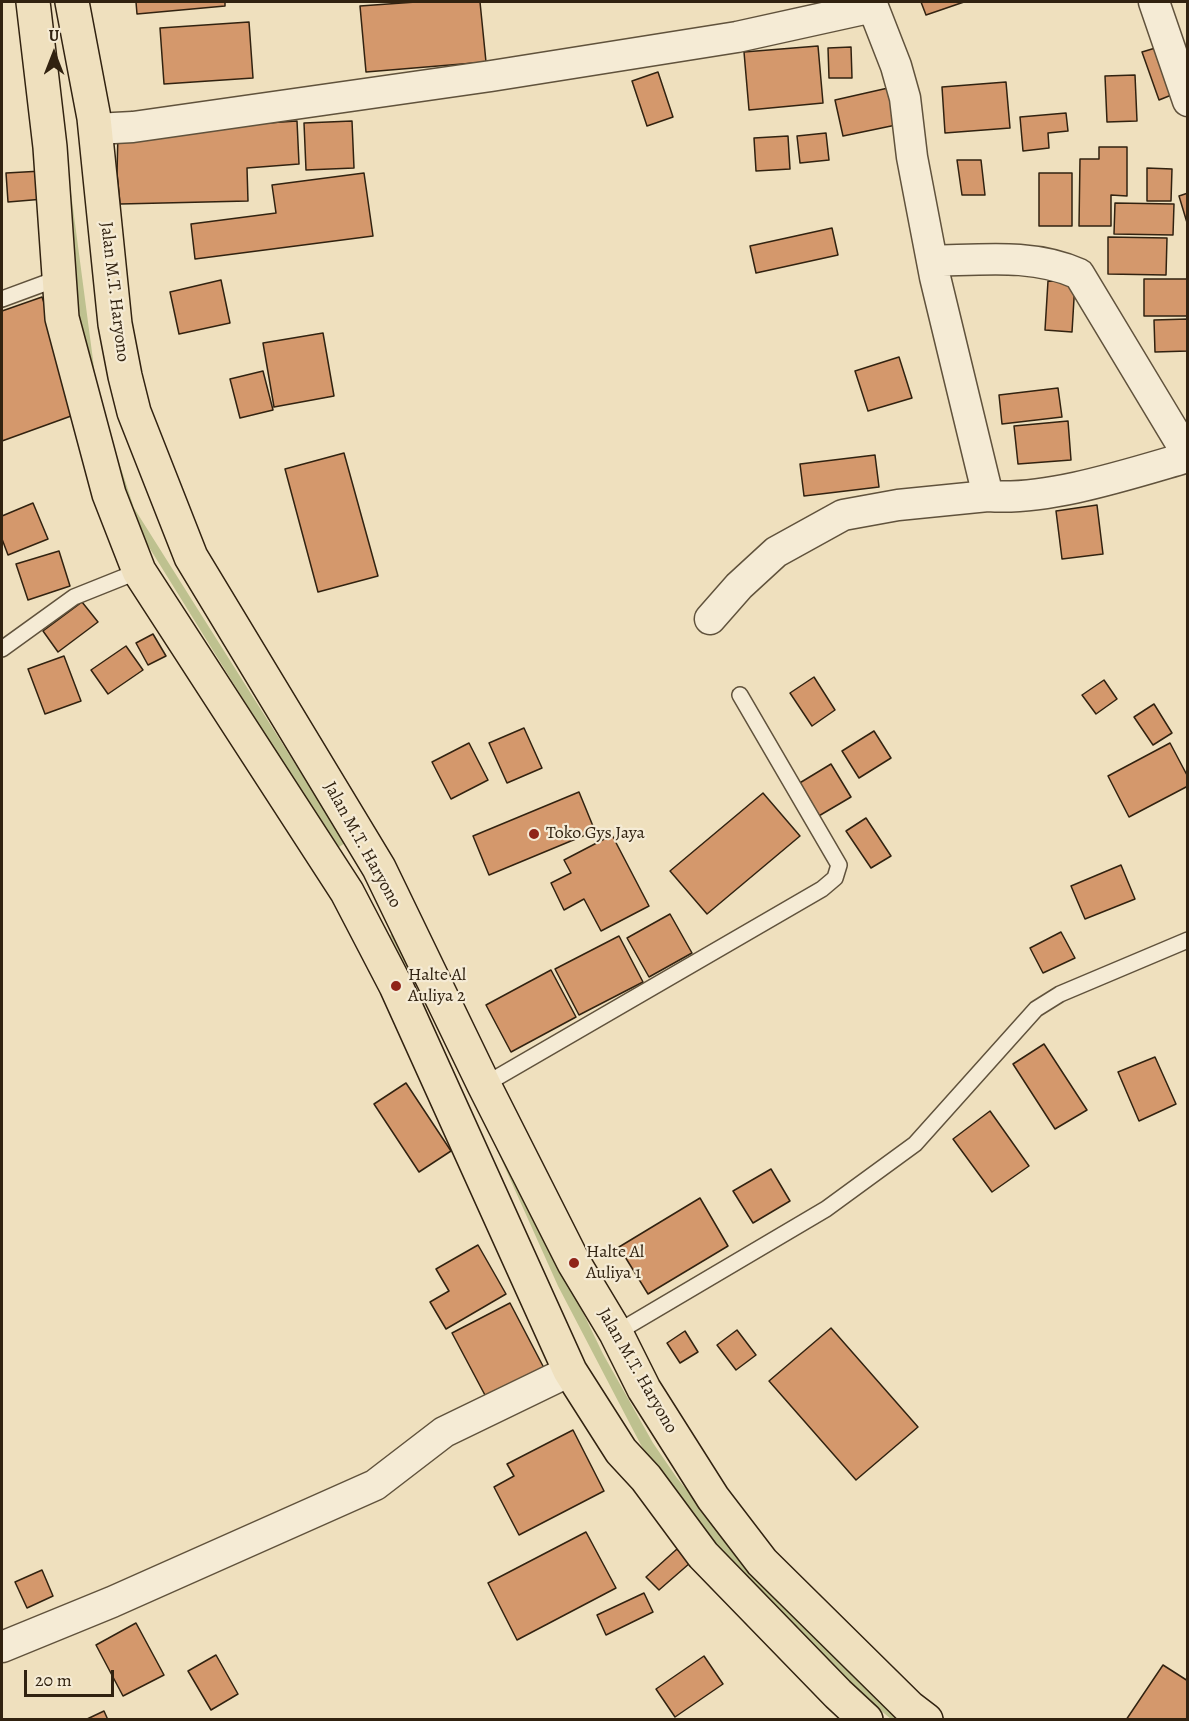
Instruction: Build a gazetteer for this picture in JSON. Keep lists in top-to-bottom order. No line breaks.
{"streets":{"highway":["Jalan M.T. Haryono"]},"places":["Toko Gys Jaya","Halte Al Auliya 2","Halte Al Auliya 1"],"scale_bar":"20 m","north":"top"}
